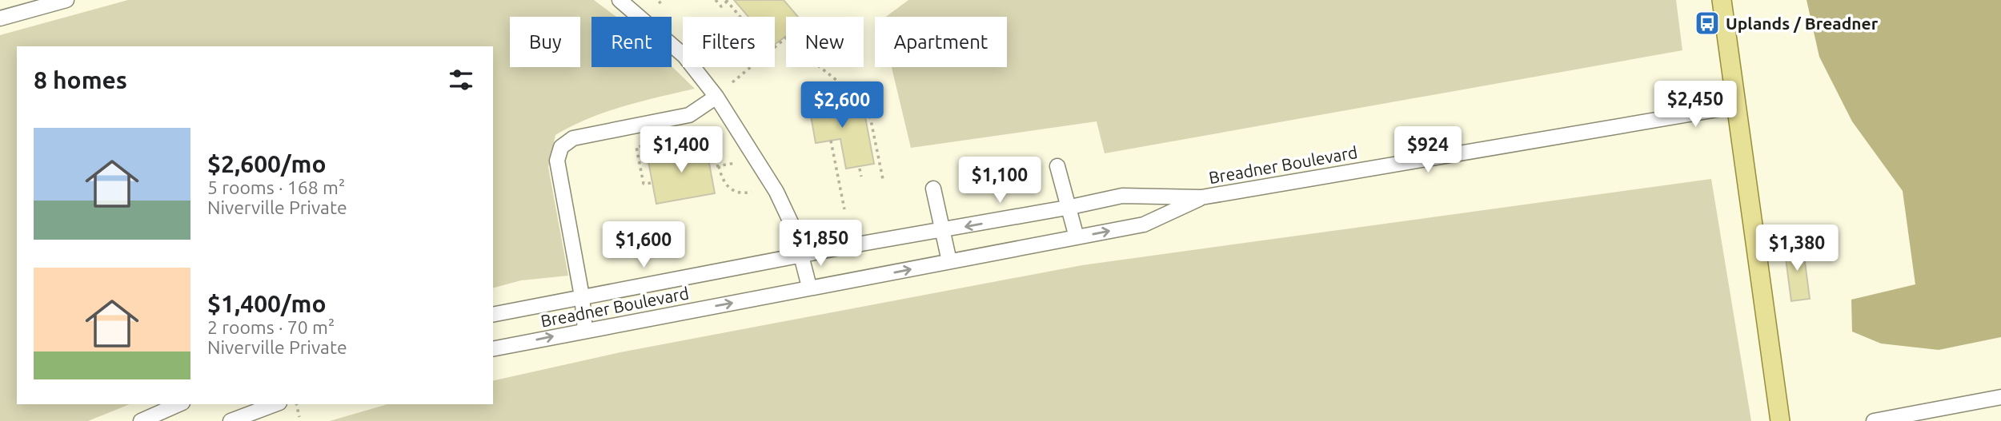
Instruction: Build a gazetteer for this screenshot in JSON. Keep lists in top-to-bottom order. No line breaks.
{"streets":{"street":["Breadner Boulevard"]},"places":{"bus stop":["Uplands / Breadner"]},"page":{"chip":["Buy","Rent","Filters","New","Apartment"],"heading":"8 homes","price":["$2,450","$2,600","$1,400","$924","$1,100","$1,850","$1,600","$1,380"],"list":[{"name":"$2,600/mo","note":"5 rooms · 168 m² · Niverville Private"},{"name":"$1,400/mo","note":"2 rooms · 70 m² · Niverville Private"}]}}
